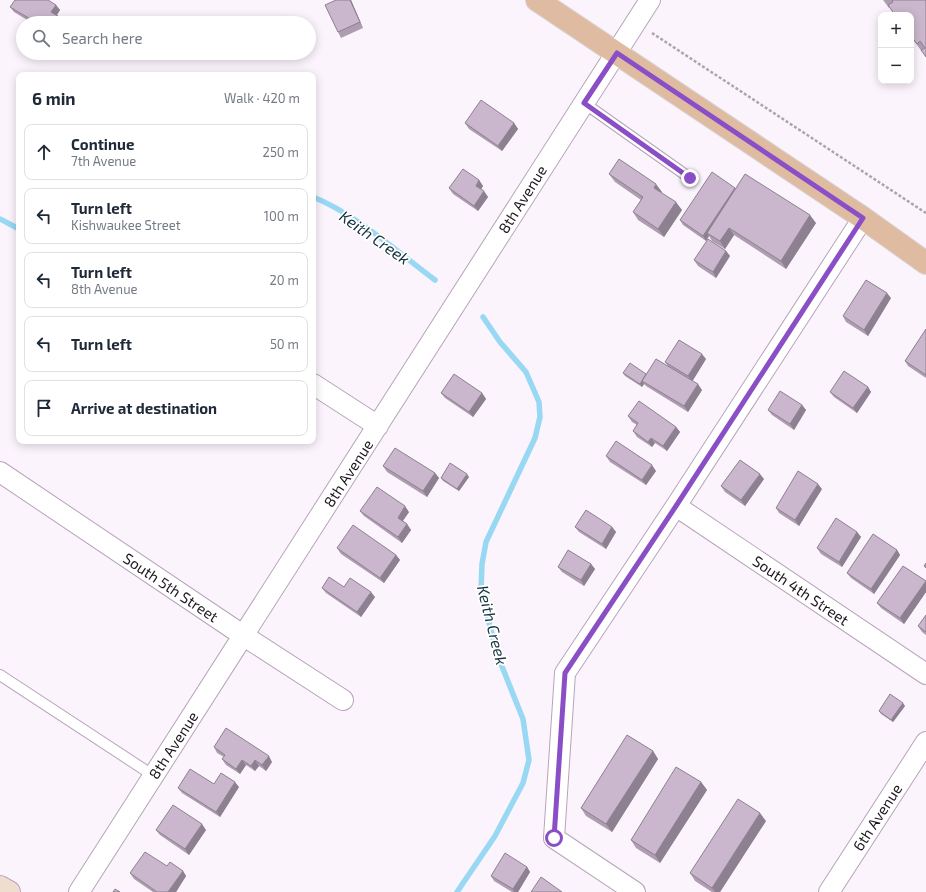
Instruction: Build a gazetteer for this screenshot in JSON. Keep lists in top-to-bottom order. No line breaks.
{"streets":{"street":["8th Avenue","South 5th Street","South 4th Street","6th Avenue"]},"crossings":[["8th Avenue","South 5th Street"]],"water":["Keith Creek"],"page":{"map_buttons":["+","−"],"search":"Search here","heading":["6 min","Walk · 420 m"],"list":[["Continue","7th Avenue","250 m"],["Turn left","Kishwaukee Street","100 m"],["Turn left","8th Avenue","20 m"],["Turn left","50 m"],"Arrive at destination"]}}
